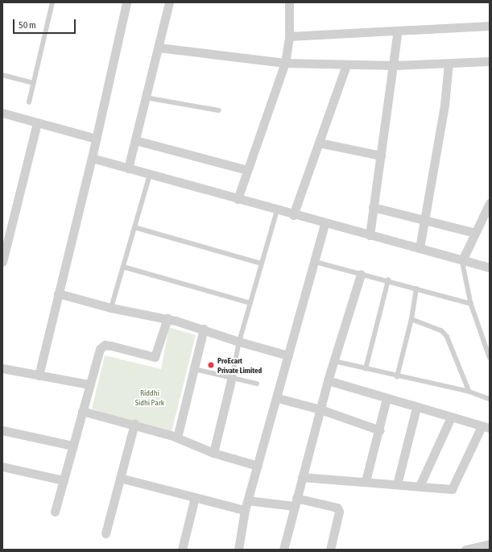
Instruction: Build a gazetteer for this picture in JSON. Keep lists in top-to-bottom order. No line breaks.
{"parks":["Riddhi Sidhi Park"],"places":["ProEcart Private Limited"],"scale_bar":"50 m"}
